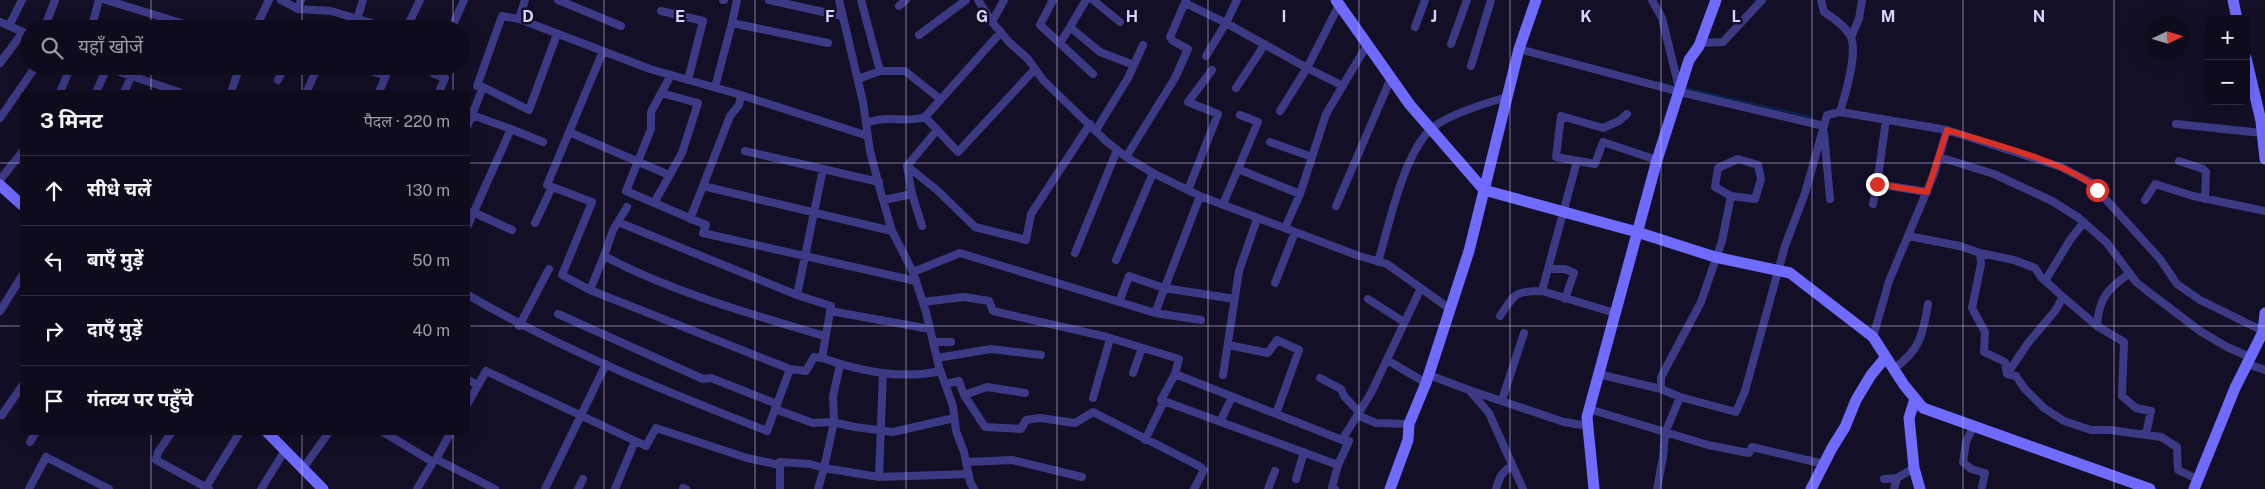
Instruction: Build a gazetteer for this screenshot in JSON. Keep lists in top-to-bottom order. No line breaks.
{"north":"right","page":{"map_buttons":["+","−"],"search":"यहाँ खोजें","heading":["3 मिनट","पैदल · 220 m"],"list":[["सीधे चलें","130 m"],["बाएँ मुड़ें","50 m"],["दाएँ मुड़ें","40 m"],"गंतव्य पर पहुँचे"]},"grid":{"columns":["D","E","F","G","H","I","J","K","L","M","N"]}}
